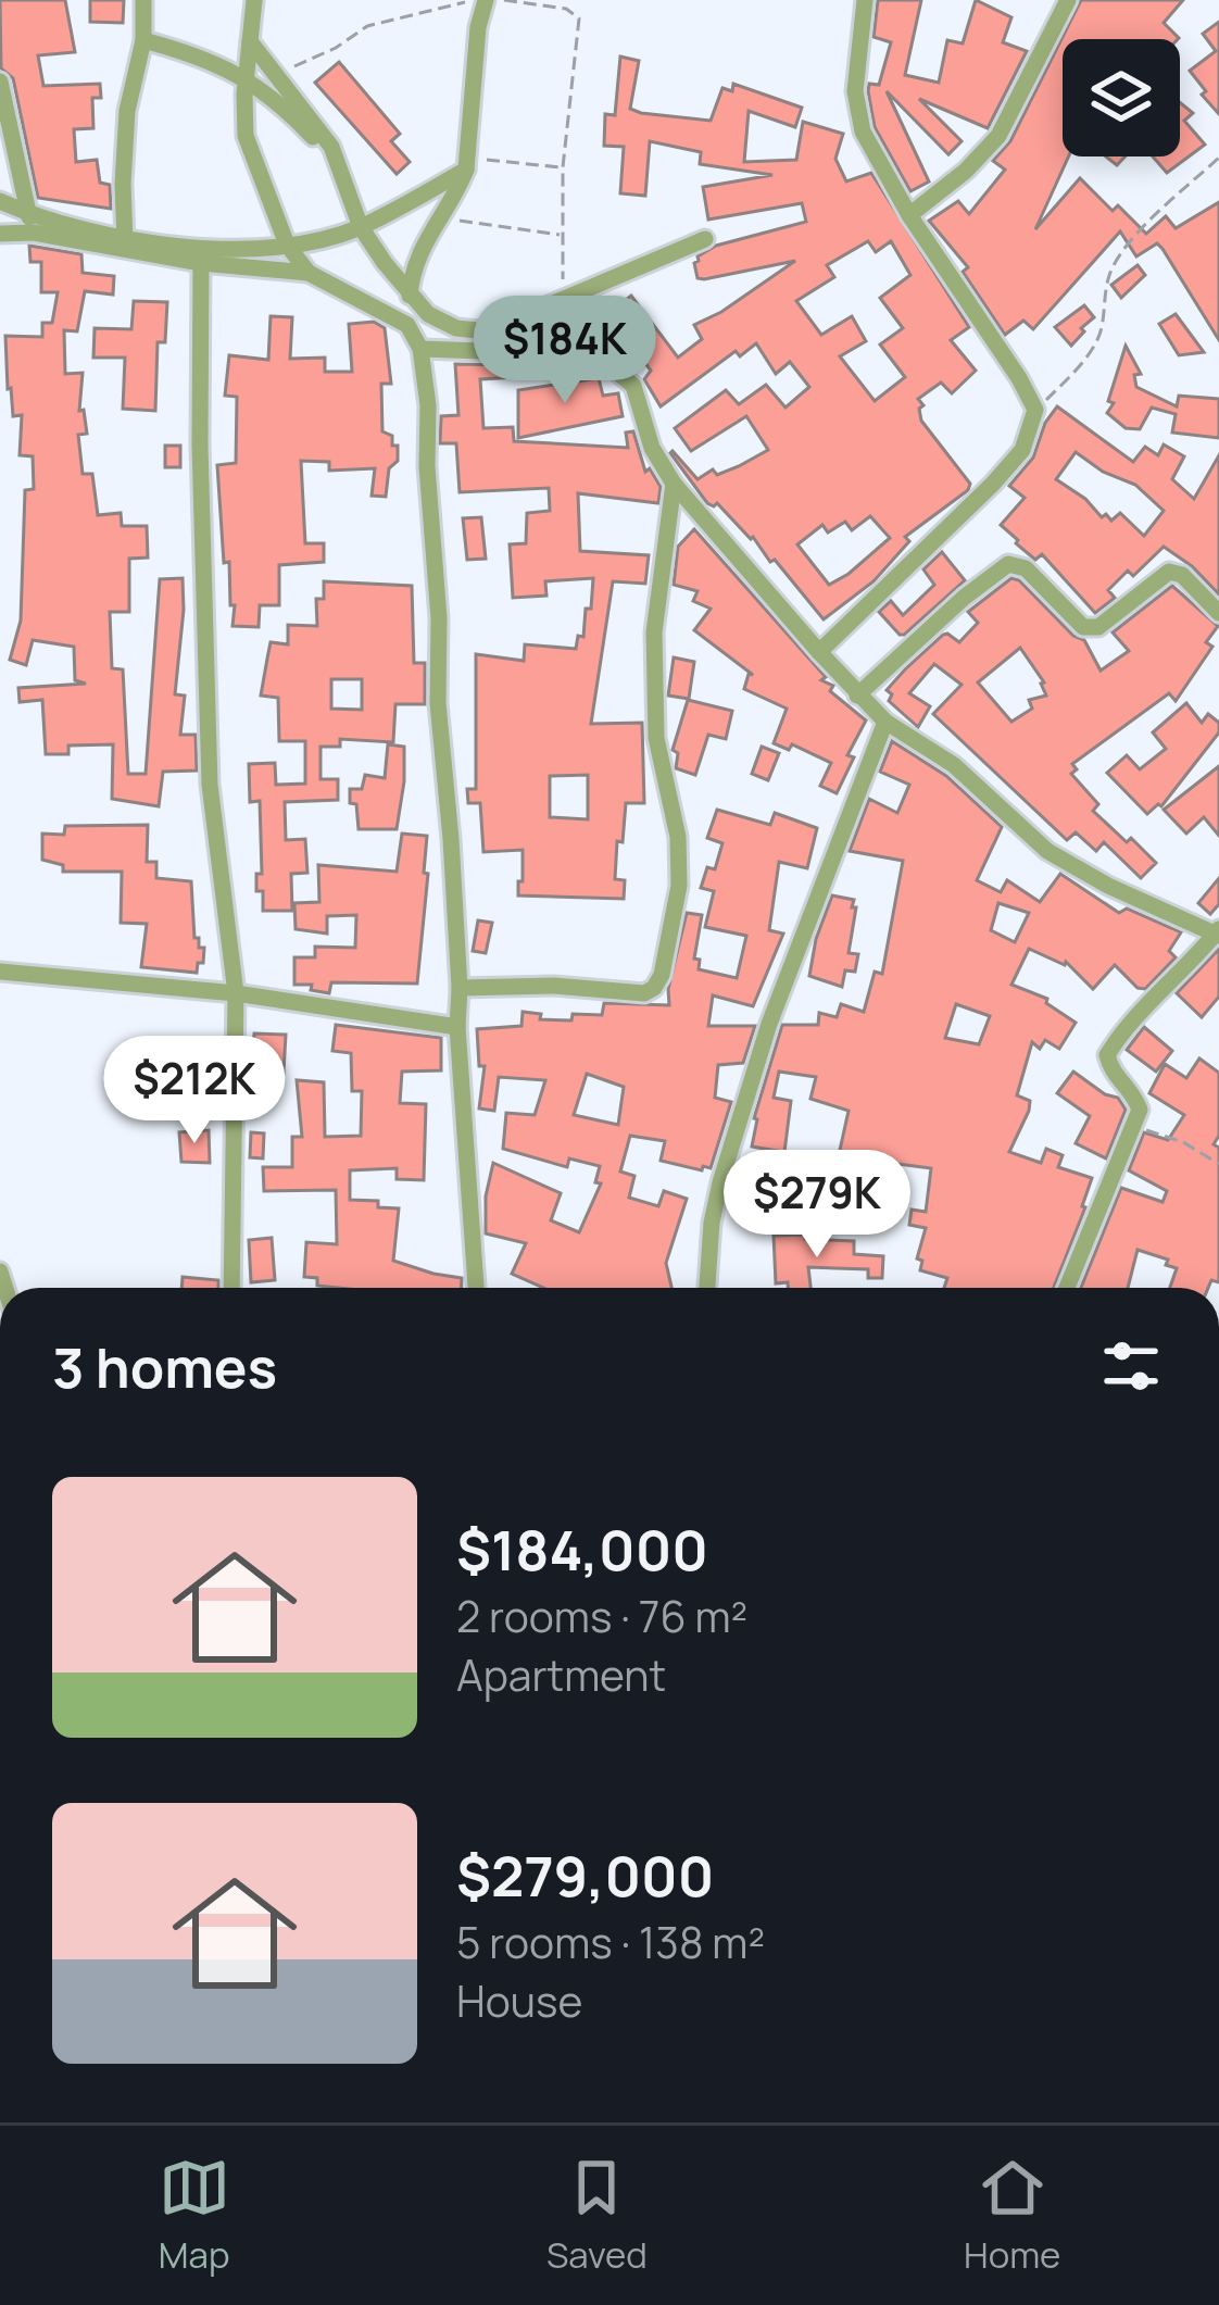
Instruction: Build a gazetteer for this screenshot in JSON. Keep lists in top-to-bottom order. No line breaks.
{"page":{"price":["$184K","$212K","$279K"],"heading":"3 homes","list":[{"name":"$184,000","note":"2 rooms · 76 m² · Apartment"},{"name":"$279,000","note":"5 rooms · 138 m² · House"}],"tabs":["Map","Saved","Home"]}}
